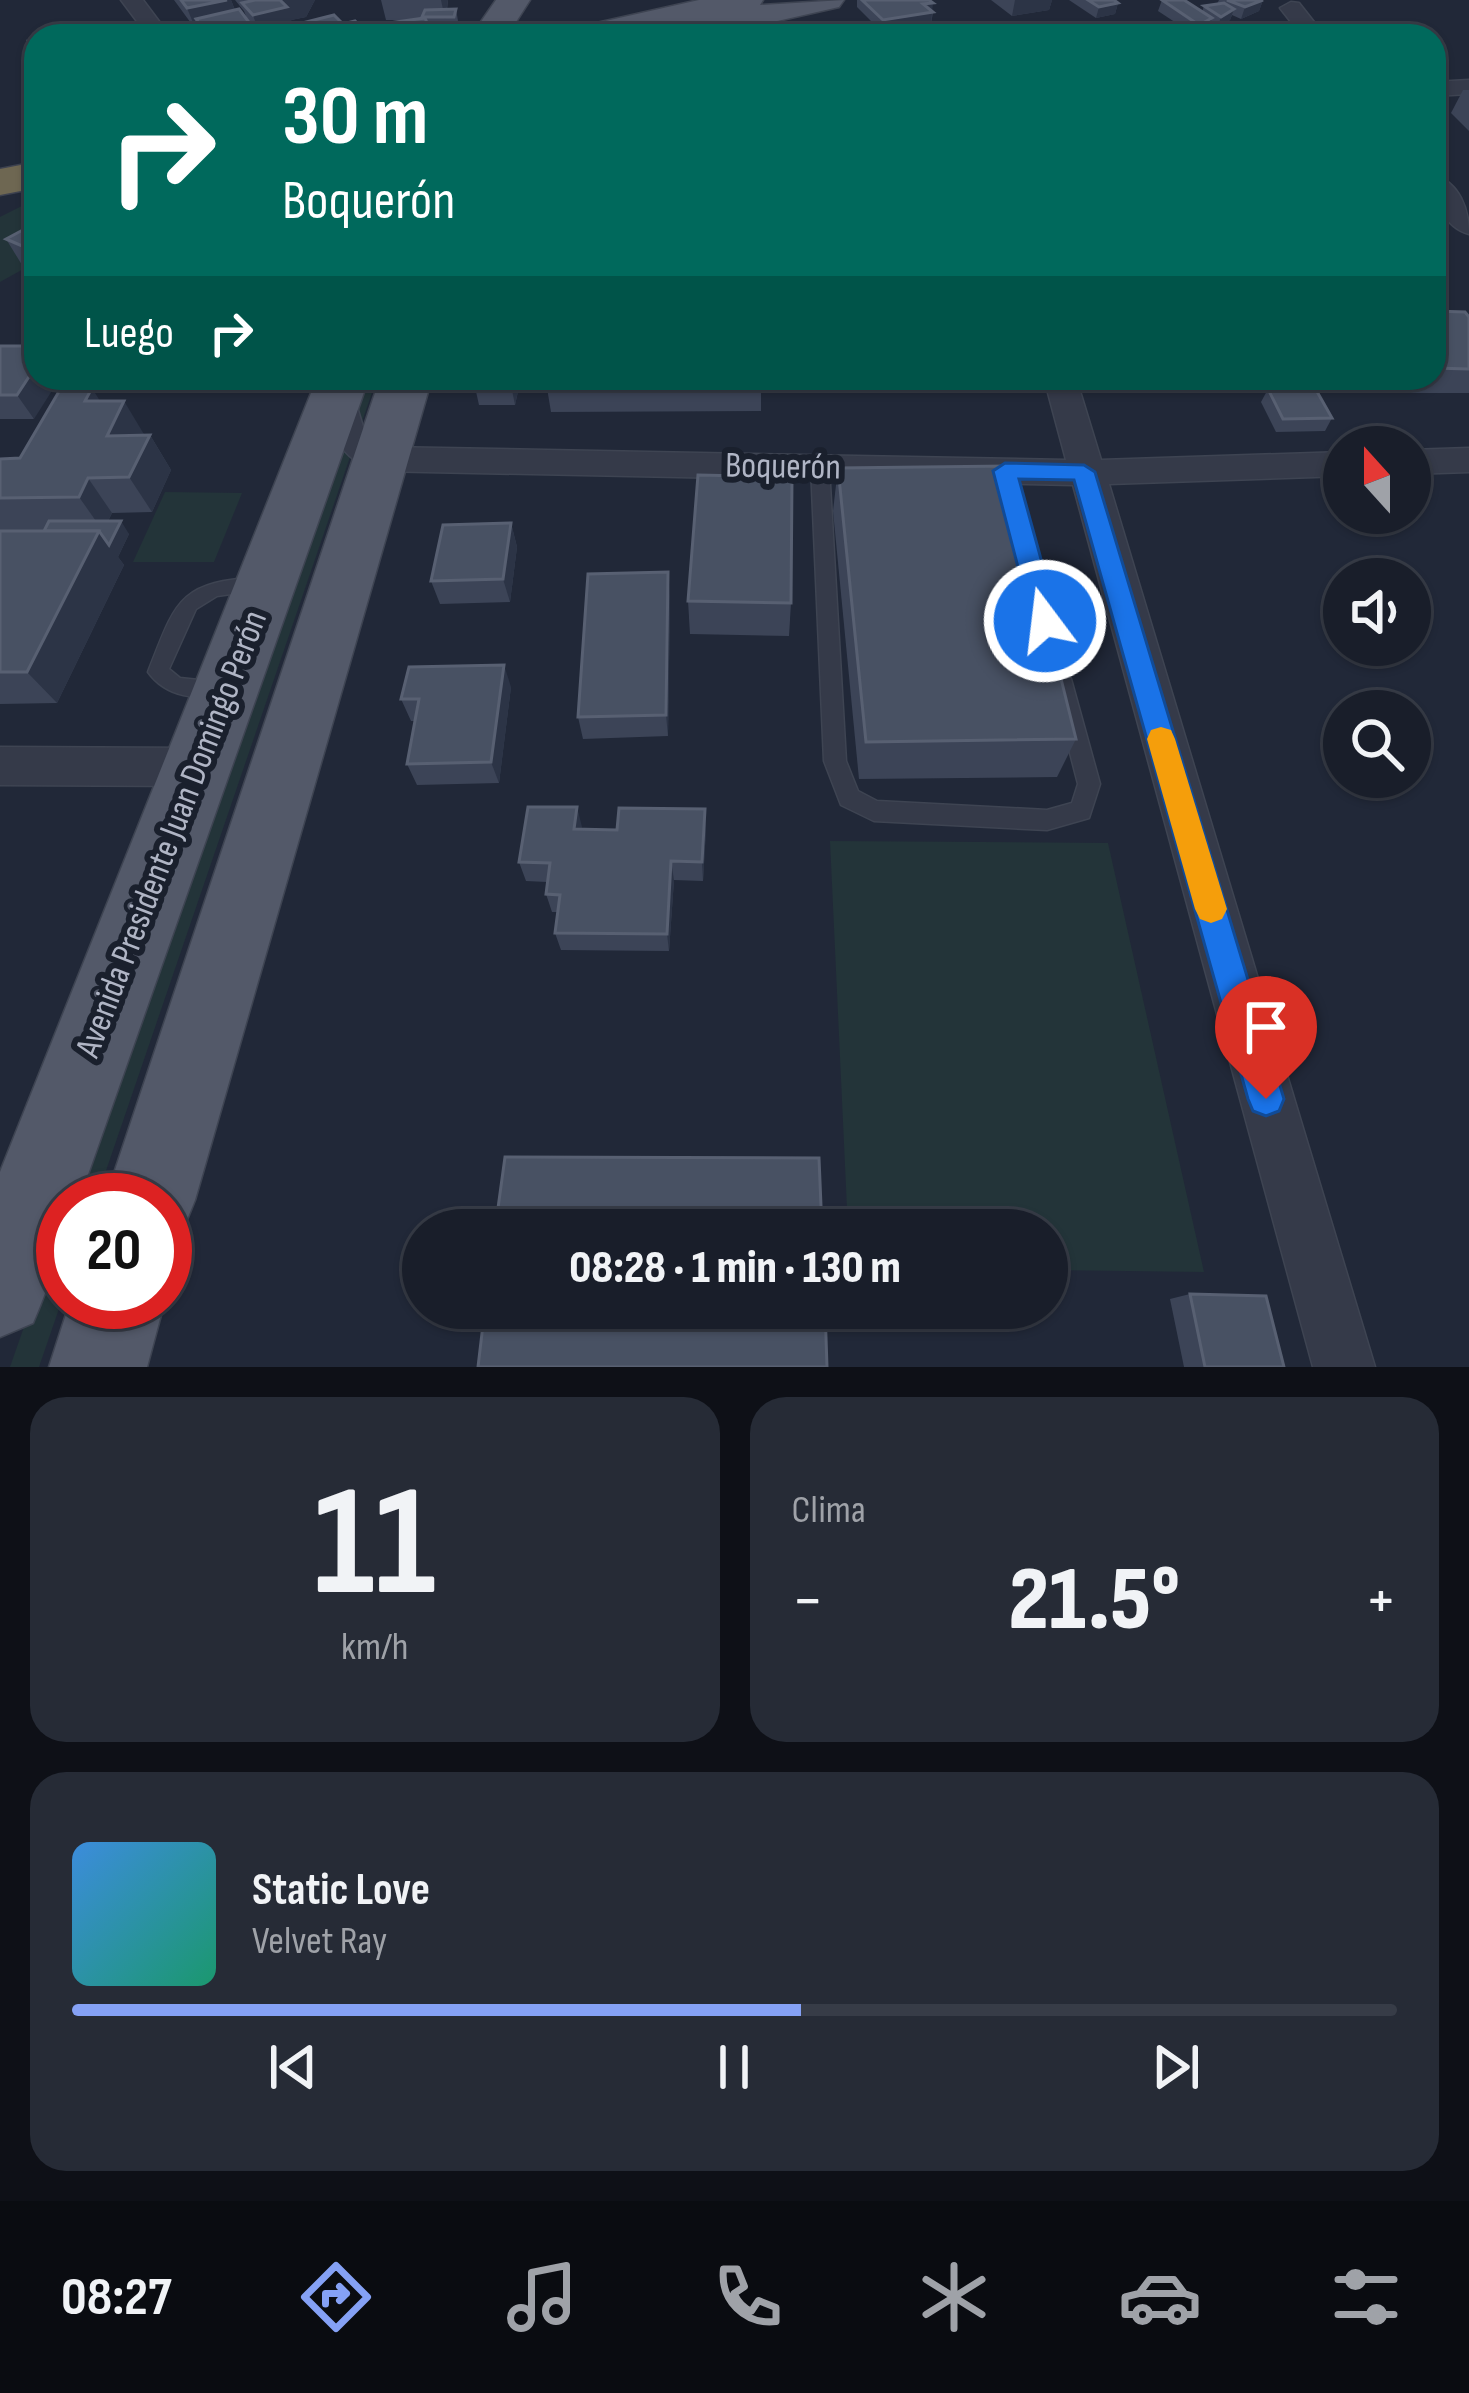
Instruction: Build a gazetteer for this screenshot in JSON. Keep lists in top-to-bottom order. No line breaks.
{"streets":{"main road":["Avenida Presidente Juan Domingo Perón"],"street":["Boquerón"]},"crossings":[["Boquerón","Avenida Presidente Juan Domingo Perón"]],"north":"top","page":{"turn":["30 m","Boquerón"],"then":"Luego","limit":"20","trip":"08:28 · 1 min · 130 m","tile":[["11","km/h"],"Clima"],"heat":["−","21.5°","+"],"song":["Static Love","Velvet Ray"],"tabs":"08:27"}}
